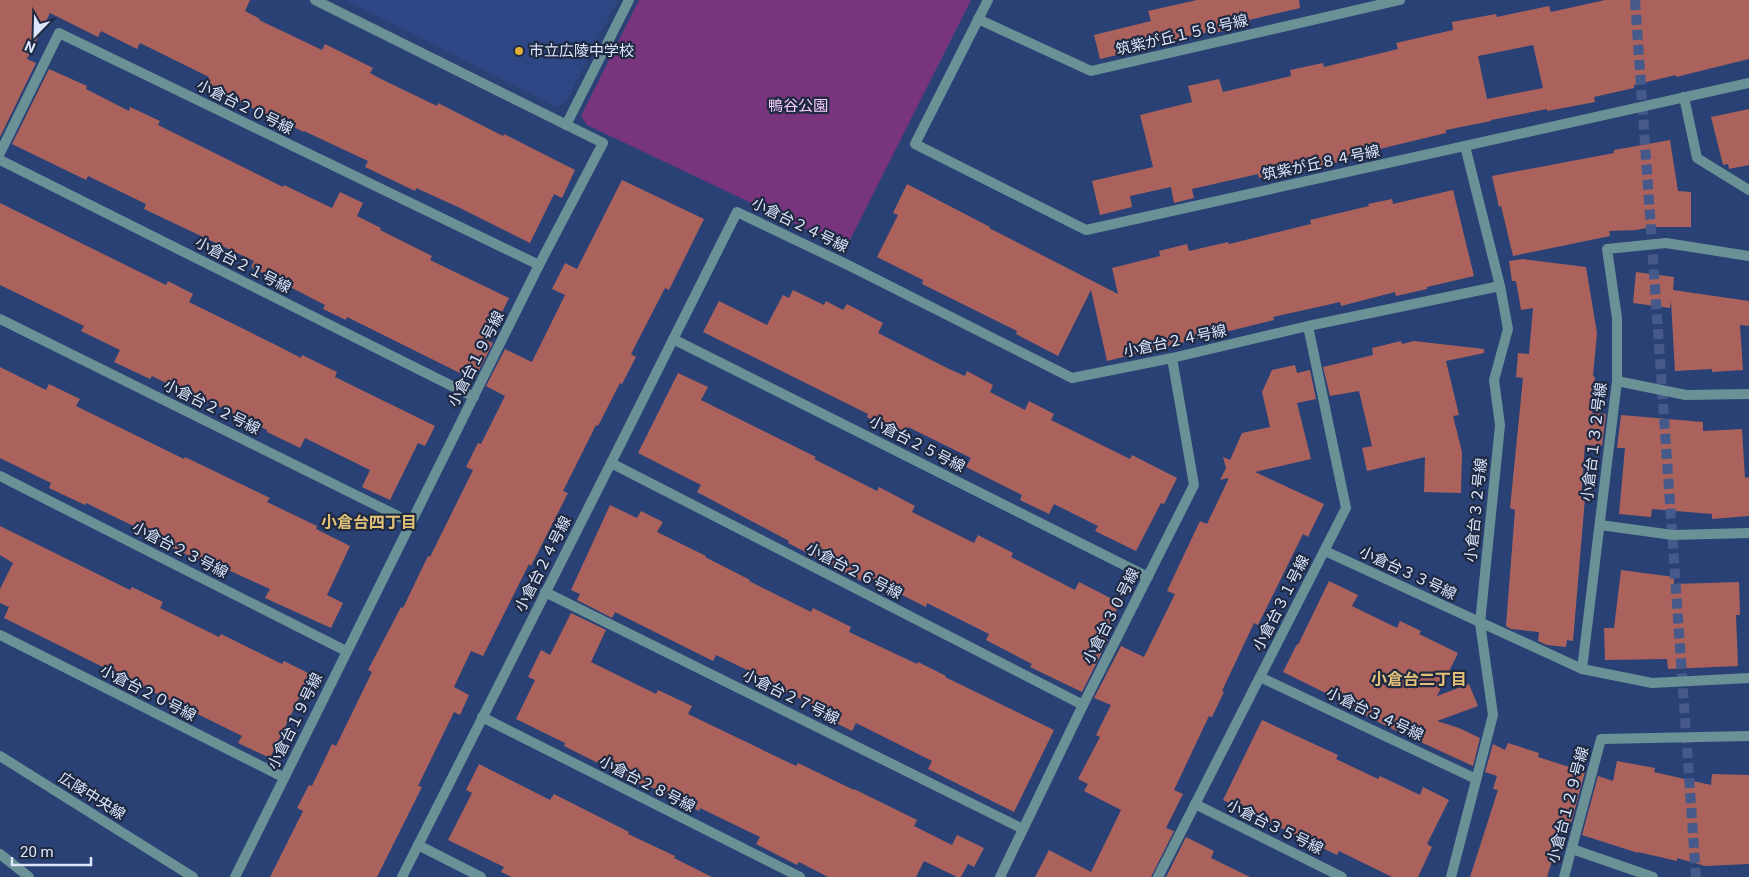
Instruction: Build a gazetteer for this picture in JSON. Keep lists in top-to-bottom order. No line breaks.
{"streets":{"street":["筑紫が丘１５８号線","小倉台２０号線","筑紫が丘８４号線","小倉台２４号線","小倉台２１号線","小倉台１９号線","小倉台２２号線","小倉台１３２号線","小倉台２５号線","小倉台３２号線","小倉台２３号線","小倉台２６号線","小倉台３３号線","小倉台３１号線","小倉台３０号線","小倉台２７号線","小倉台３４号線","小倉台２８号線","広陵中央線","小倉台１２９号線","小倉台３５号線"]},"crossings":[["筑紫が丘１５８号線","筑紫が丘８４号線"],["小倉台２０号線","小倉台１９号線"],["筑紫が丘８４号線","小倉台３２号線"],["小倉台２４号線","小倉台２５号線"],["小倉台２４号線","小倉台３２号線"],["小倉台２４号線","小倉台２６号線"],["小倉台２４号線","小倉台３１号線"],["小倉台２４号線","小倉台３０号線"],["小倉台２４号線","小倉台２７号線"],["小倉台２４号線","小倉台２８号線"],["小倉台２１号線","小倉台１９号線"],["小倉台１９号線","小倉台２２号線"],["小倉台１９号線","小倉台２３号線"],["小倉台２５号線","小倉台３０号線"],["小倉台３２号線","小倉台３３号線"],["小倉台３２号線","小倉台３４号線"],["小倉台２６号線","小倉台３０号線"],["小倉台３３号線","小倉台３１号線"],["小倉台３１号線","小倉台３４号線"],["小倉台３１号線","小倉台３５号線"],["小倉台３０号線","小倉台２７号線"]],"districts":["小倉台四丁目","小倉台二丁目"],"parks":["鴨谷公園"],"places":["市立広陵中学校"],"scale_bar":"20 m","north":"bottom left"}
